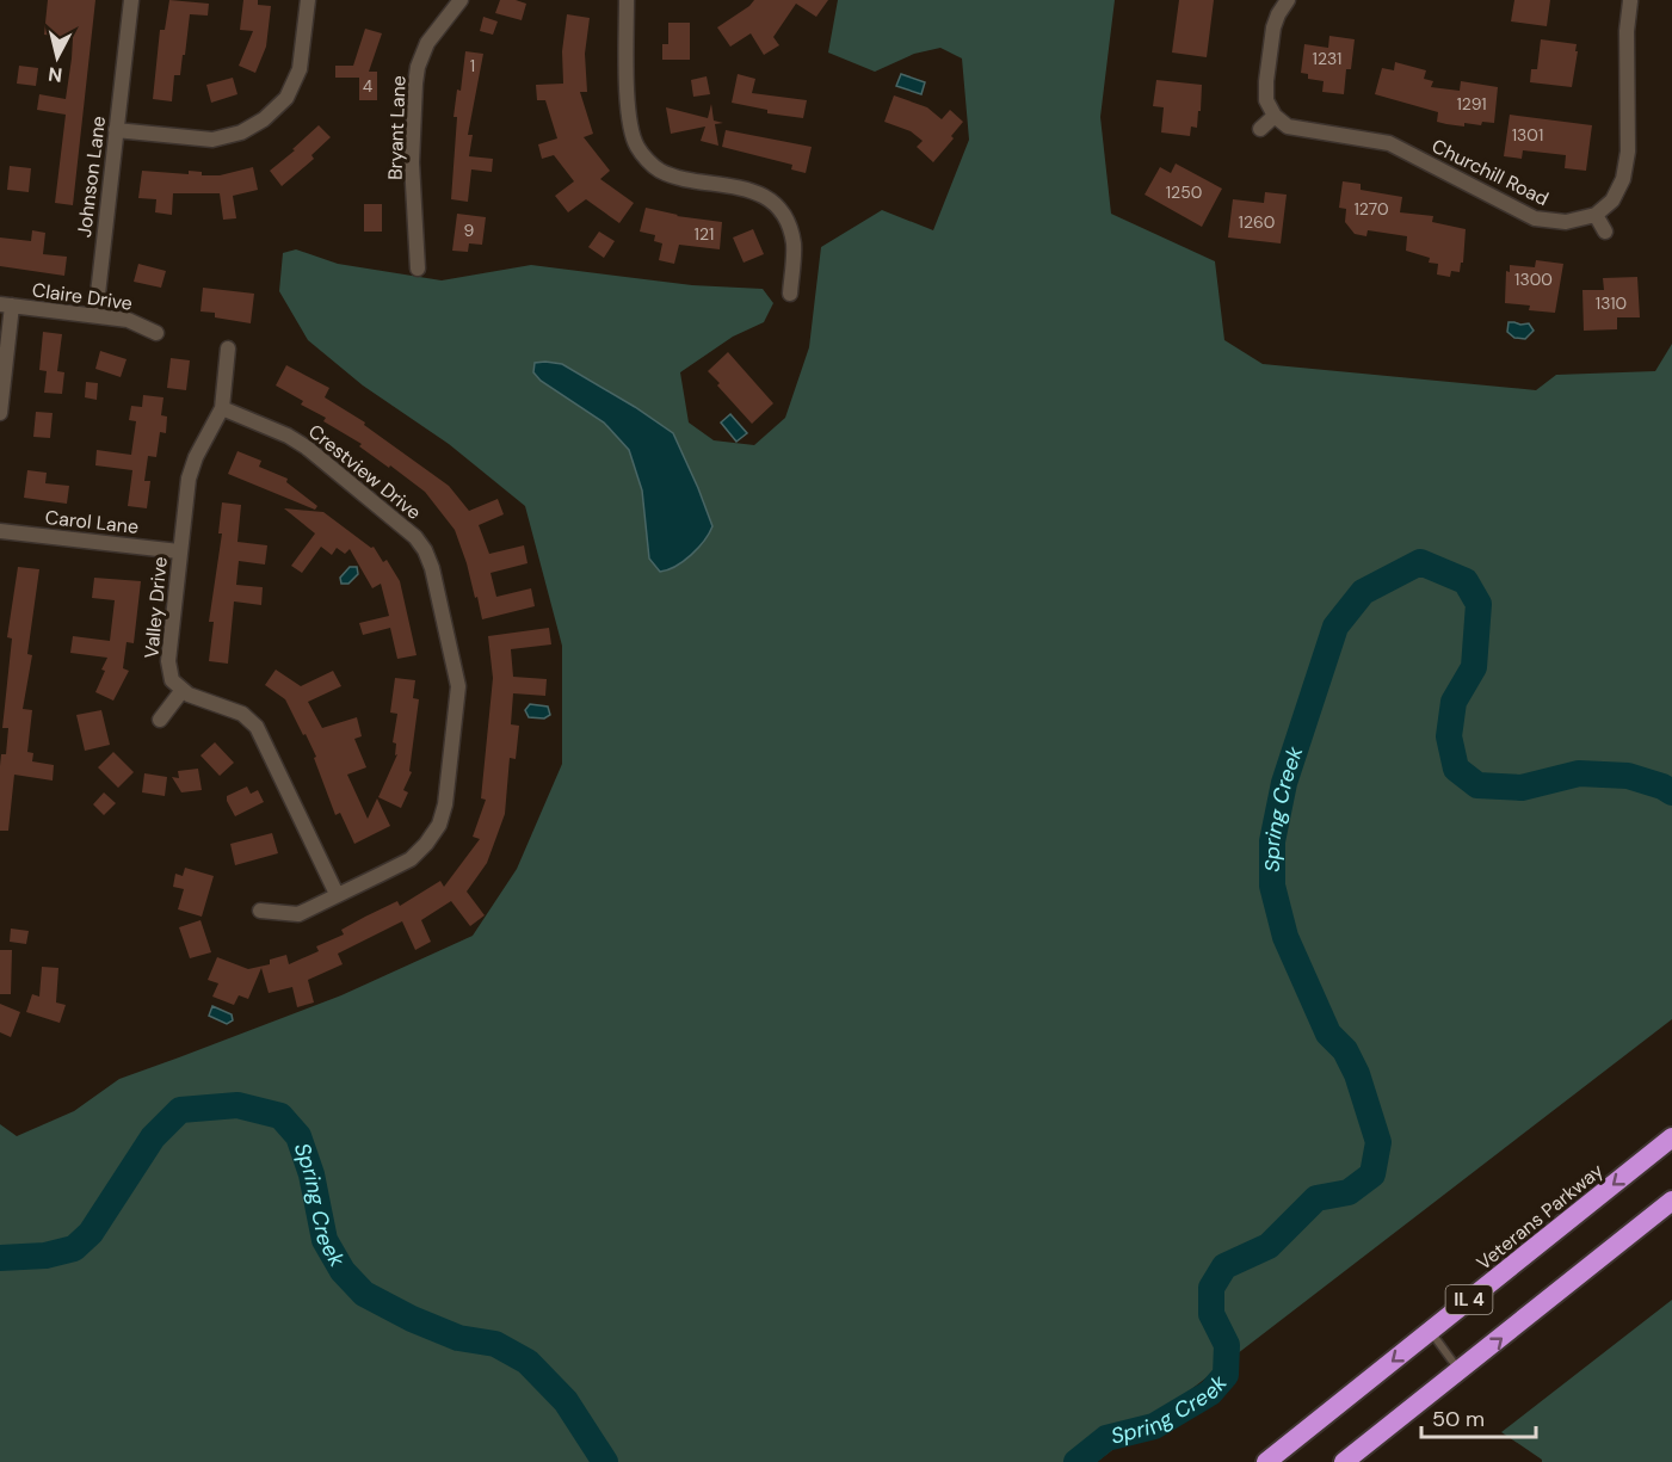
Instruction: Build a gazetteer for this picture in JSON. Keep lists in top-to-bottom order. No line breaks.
{"streets":{"highway":["Veterans Parkway","IL 4"],"street":["Bryant Lane","Churchill Road","Johnson Lane","Claire Drive","Crestview Drive","Carol Lane","Valley Drive"]},"crossings":[["Johnson Lane","Claire Drive"],["Crestview Drive","Valley Drive"],["Carol Lane","Valley Drive"]],"water":["Spring Creek"],"house_numbers":["1231","1","4","1291","1301","1250","1270","1260","9","121","1300","1310"],"scale_bar":"50 m","north":"bottom"}
